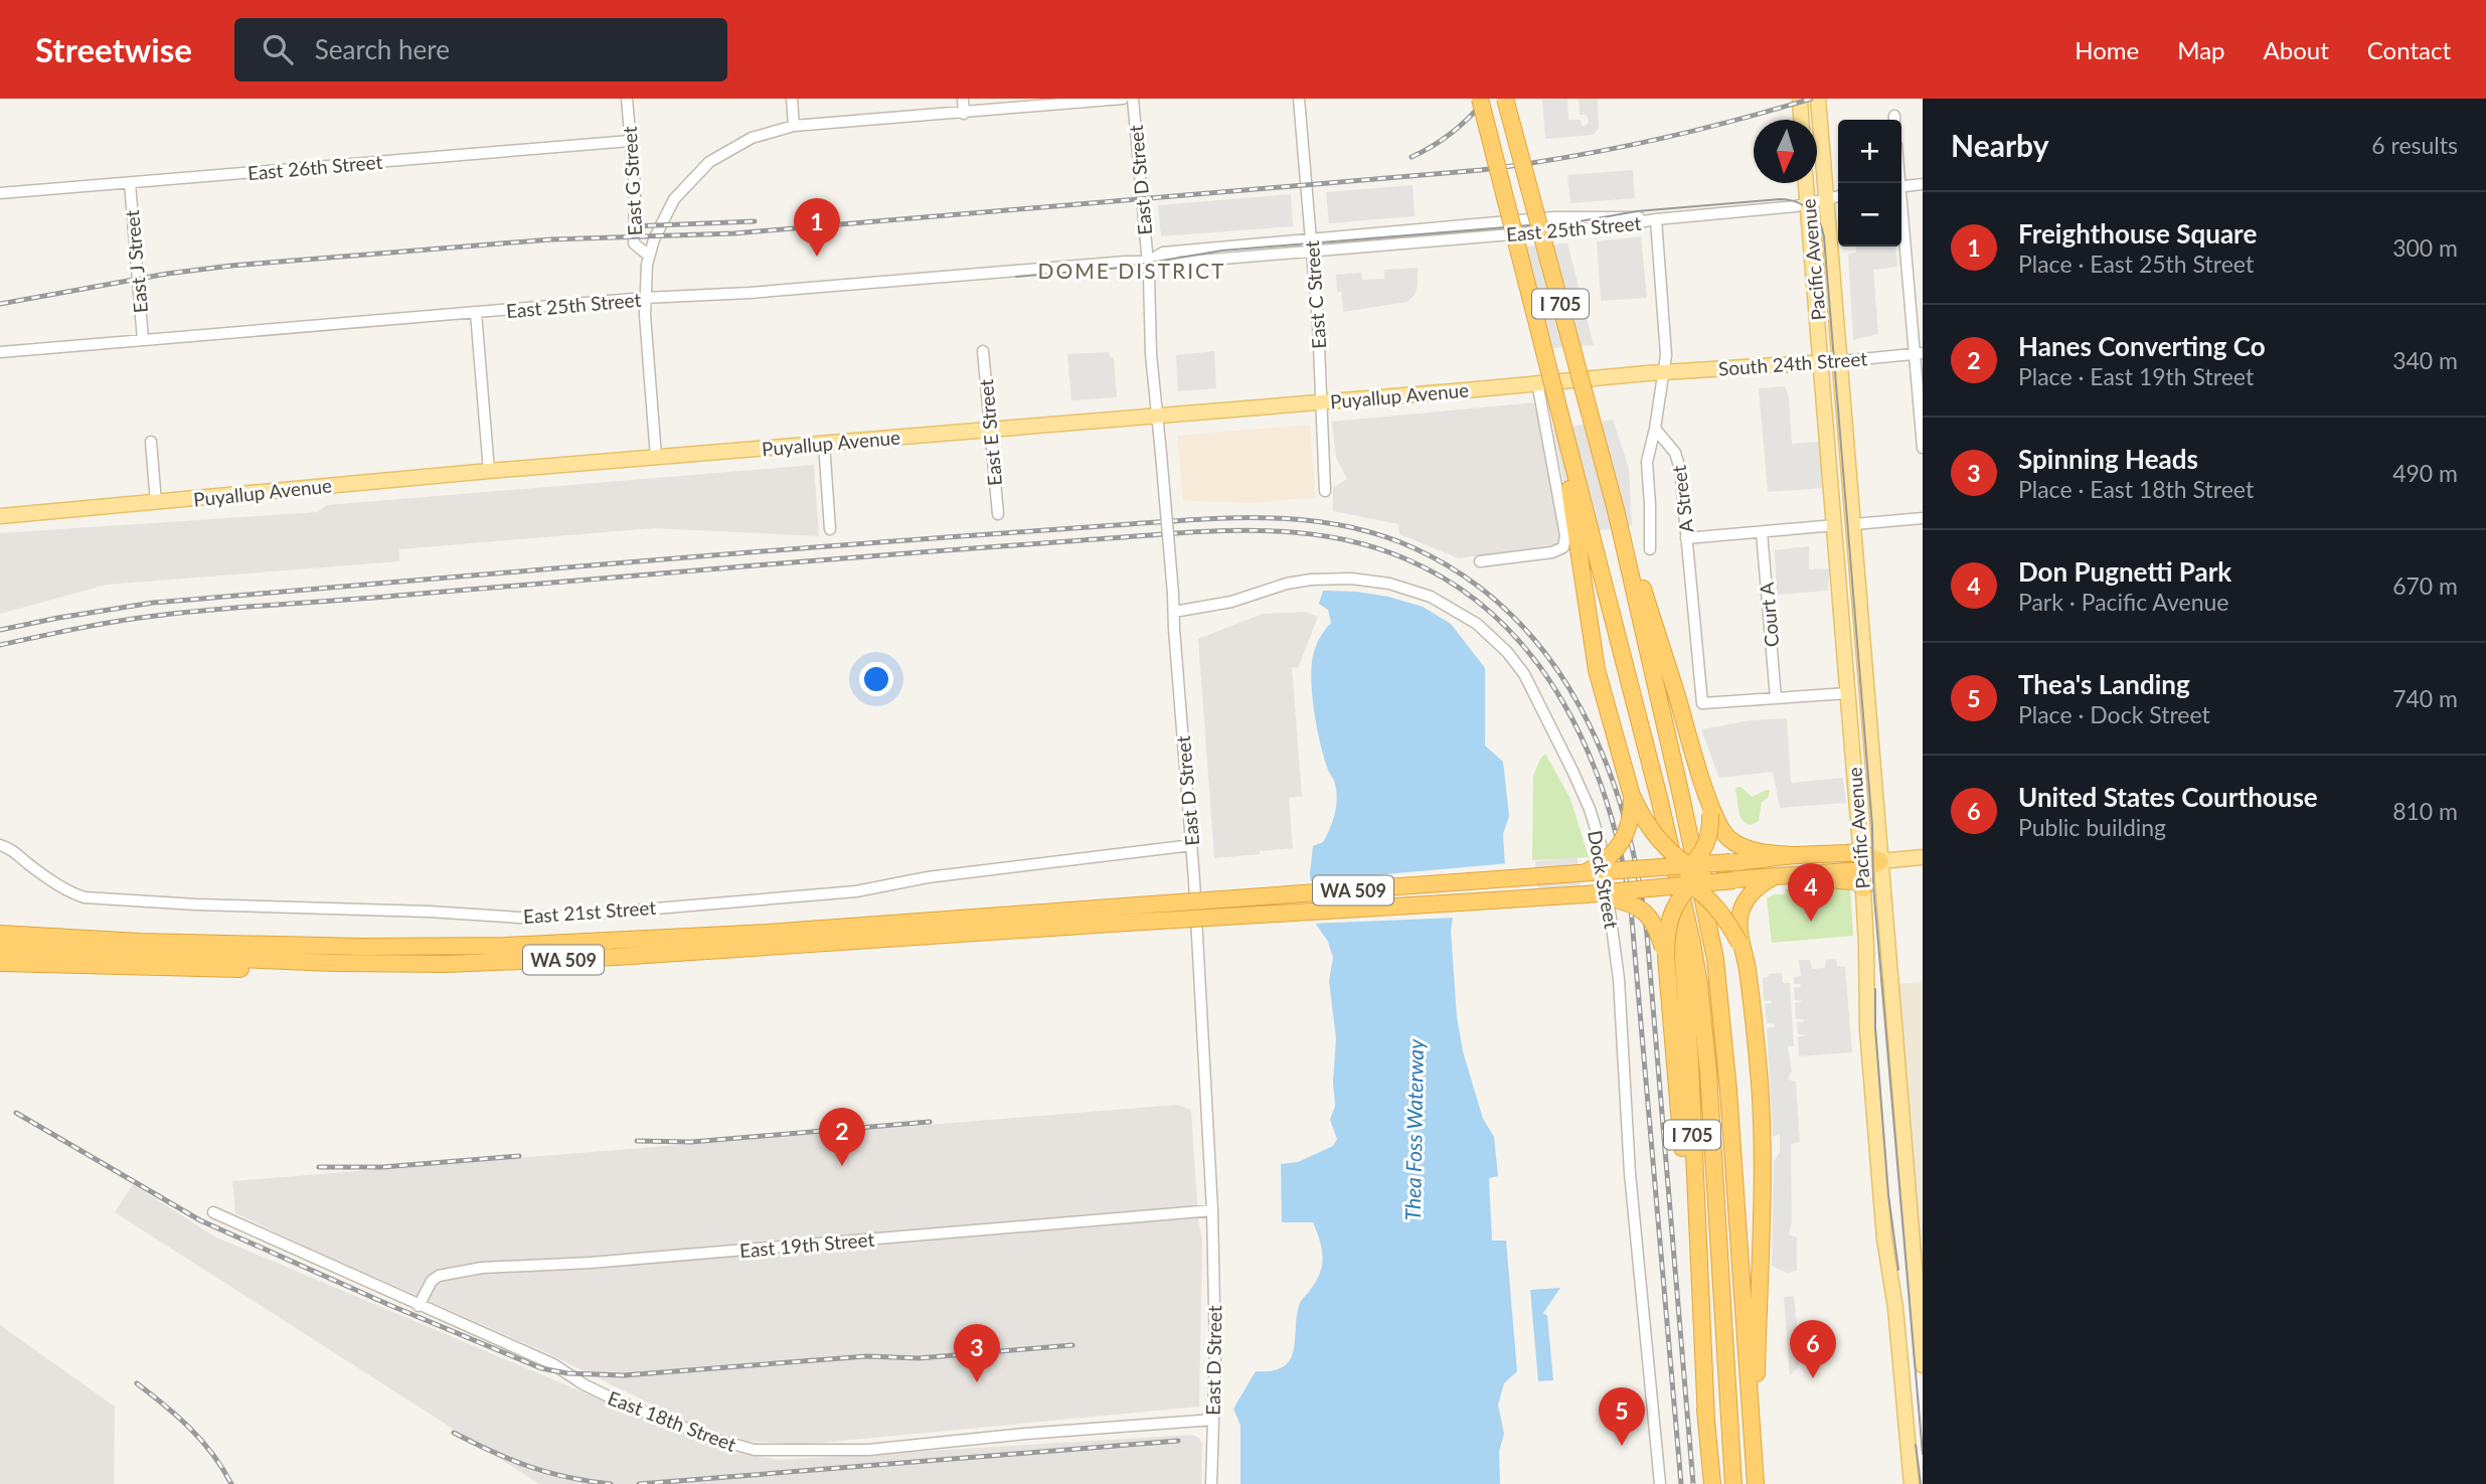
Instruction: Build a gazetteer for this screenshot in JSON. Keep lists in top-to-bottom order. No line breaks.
{"streets":{"highway":["I 705","WA 509"],"main road":["Pacific Avenue","South 24th Street","Puyallup Avenue"],"street":["East 26th Street","East D Street","East G Street","East 25th Street","East J Street","East C Street","East E Street","A Street","Court A","Dock Street","East 21st Street","East 19th Street","East 18th Street"]},"crossings":[["East 26th Street","East G Street"],["East 26th Street","East J Street"],["East D Street","East 25th Street"],["East D Street","Puyallup Avenue"],["East D Street","Dock Street"],["East D Street","East 21st Street"],["East D Street","East 19th Street"],["East D Street","East 18th Street"],["East 25th Street","East J Street"],["East 25th Street","East C Street"],["Pacific Avenue","South 24th Street"],["Pacific Avenue","WA 509"],["East C Street","Puyallup Avenue"],["South 24th Street","Puyallup Avenue"],["Puyallup Avenue","East E Street"],["A Street","Court A"],["East 19th Street","East 18th Street"]],"districts":["DOME DISTRICT"],"water":["Thea Foss Waterway"],"north":"bottom","page":{"header":"Streetwise","search":"Search here","nav":["Home","Map","About","Contact"],"heading":["Nearby","6 results"],"map_buttons":["+","−"],"list":[{"mark":"1","name":"Freighthouse Square","note":"Place · East 25th Street","value":"300 m"},{"mark":"2","name":"Hanes Converting Co","note":"Place · East 19th Street","value":"340 m"},{"mark":"3","name":"Spinning Heads","note":"Place · East 18th Street","value":"490 m"},{"mark":"4","name":"Don Pugnetti Park","note":"Park · Pacific Avenue","value":"670 m"},{"mark":"5","name":"Thea's Landing","note":"Place · Dock Street","value":"740 m"},{"mark":"6","name":"United States Courthouse","note":"Public building","value":"810 m"}],"pins":["1","4","2","6","3","5"]}}
